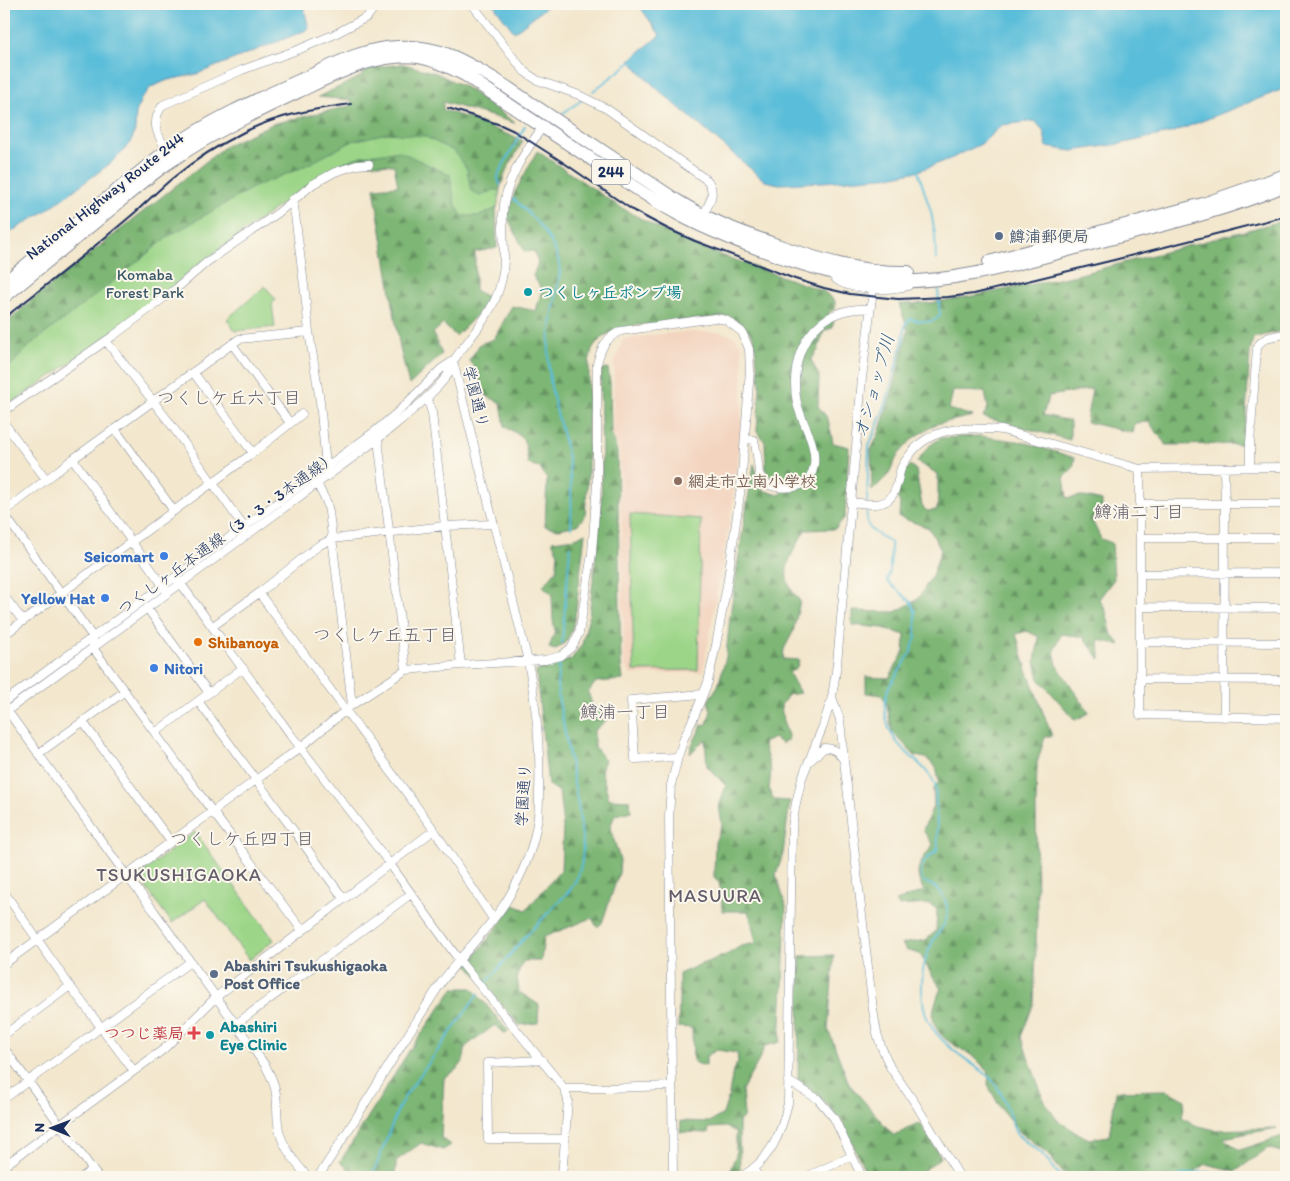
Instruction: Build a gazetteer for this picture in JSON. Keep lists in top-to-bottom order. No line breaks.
{"streets":{"highway":["244","National Highway Route 244"],"street":["学園通り","つくしヶ丘本通線（3・3・3本通線）"]},"crossings":[["National Highway Route 244","つくしヶ丘本通線（3・3・3本通線）"],["学園通り","つくしヶ丘本通線（3・3・3本通線）"]],"districts":["つくしケ丘六丁目","鱒浦二丁目","つくしケ丘五丁目","鱒浦一丁目","つくしケ丘四丁目","TSUKUSHIGAOKA","MASUURA"],"water":["オショップ川"],"parks":["Komaba Forest Park"],"places":{"other":["鱒浦郵便局","つくしヶ丘ポンプ場","網走市立南小学校","Seicomart","Yellow Hat","Shibanoya","Nitori","Abashiri Tsukushigaoka Post Office","Abashiri Eye Clinic"],"health":["つつじ薬局"]},"north":"left"}
